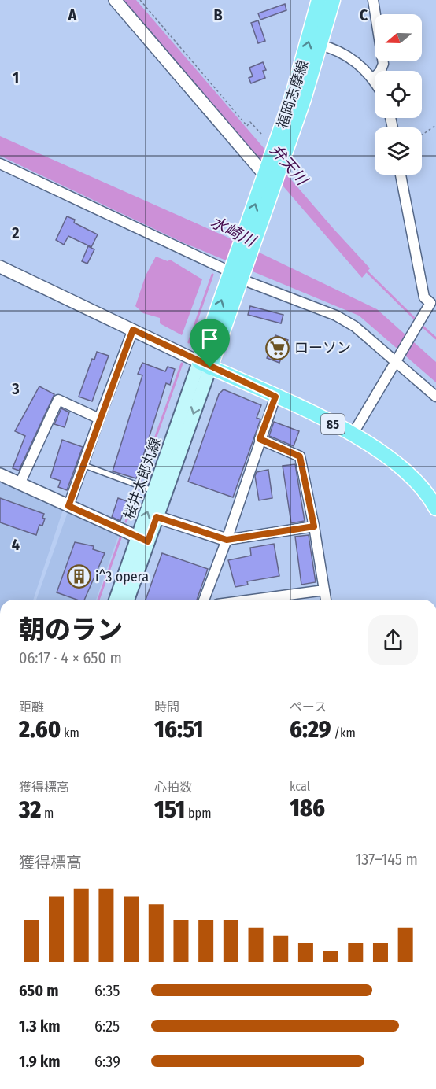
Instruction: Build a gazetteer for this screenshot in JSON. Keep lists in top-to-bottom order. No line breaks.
{"streets":{"main road":["福岡志摩線","85","桜井太郎丸線"]},"crossings":[["福岡志摩線","85"],["福岡志摩線","桜井太郎丸線"],["85","桜井太郎丸線"]],"water":["弁天川","水崎川"],"places":{"supermarket":["ローソン"],"building":["i^3 opera"]},"north":"left","page":{"heading":["朝のラン","06:17 · 4 × 650 m"],"stats":[["距離","2.60 km"],["時間","16:51"],["ペース","6:29 /km"],["獲得標高","32 m"],["心拍数","151 bpm"],["kcal","186"]],"chart":["獲得標高","137–145 m"],"list":[{"name":"650 m","note":"6:35"},{"name":"1.3 km","note":"6:25"},{"name":"1.9 km","note":"6:39"}]},"grid":{"columns":["A","B","C"],"rows":["1","2","3","4"]}}
